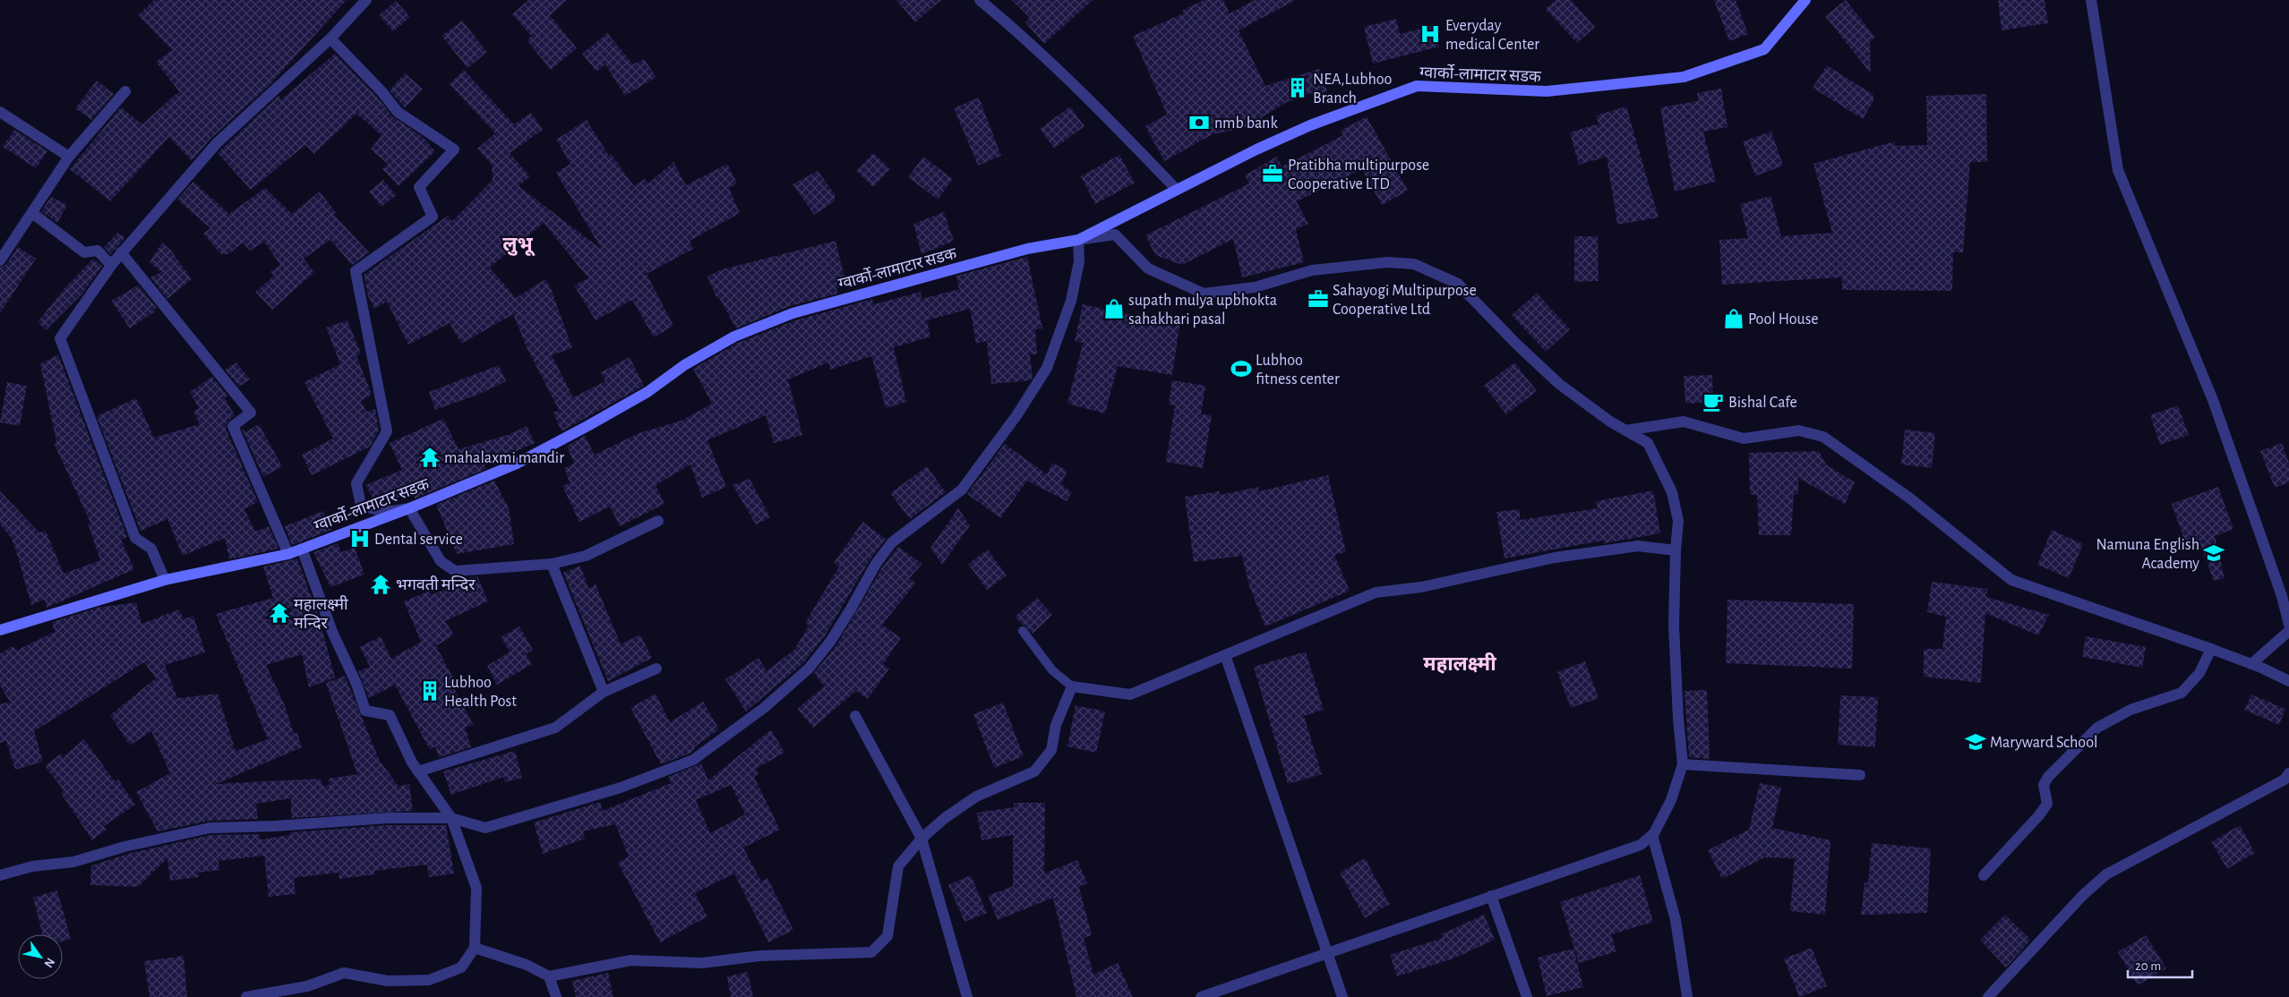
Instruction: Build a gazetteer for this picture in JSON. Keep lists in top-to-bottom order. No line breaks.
{"streets":{"main road":["ग्वार्को-लामाटार सडक"]},"districts":["लुभू","महालक्ष्मी"],"places":{"hospital":["Everyday medical Center","Dental service"],"building":["NEA,Lubhoo Branch","Lubhoo Health Post"],"bank":["nmb bank"],"office":["Pratibha multipurpose Cooperative LTD","Sahayogi Multipurpose Cooperative Ltd"],"shop":["supath mulya upbhokta sahakhari pasal","Pool House"],"sports":["Lubhoo fitness center"],"cafe":["Bishal Cafe"],"temple":["mahalaxmi mandir","भगवती मन्दिर","महालक्ष्मी मन्दिर"],"school or university":["Namuna English Academy","Maryward School"]},"scale_bar":"20 m","north":"bottom right"}
